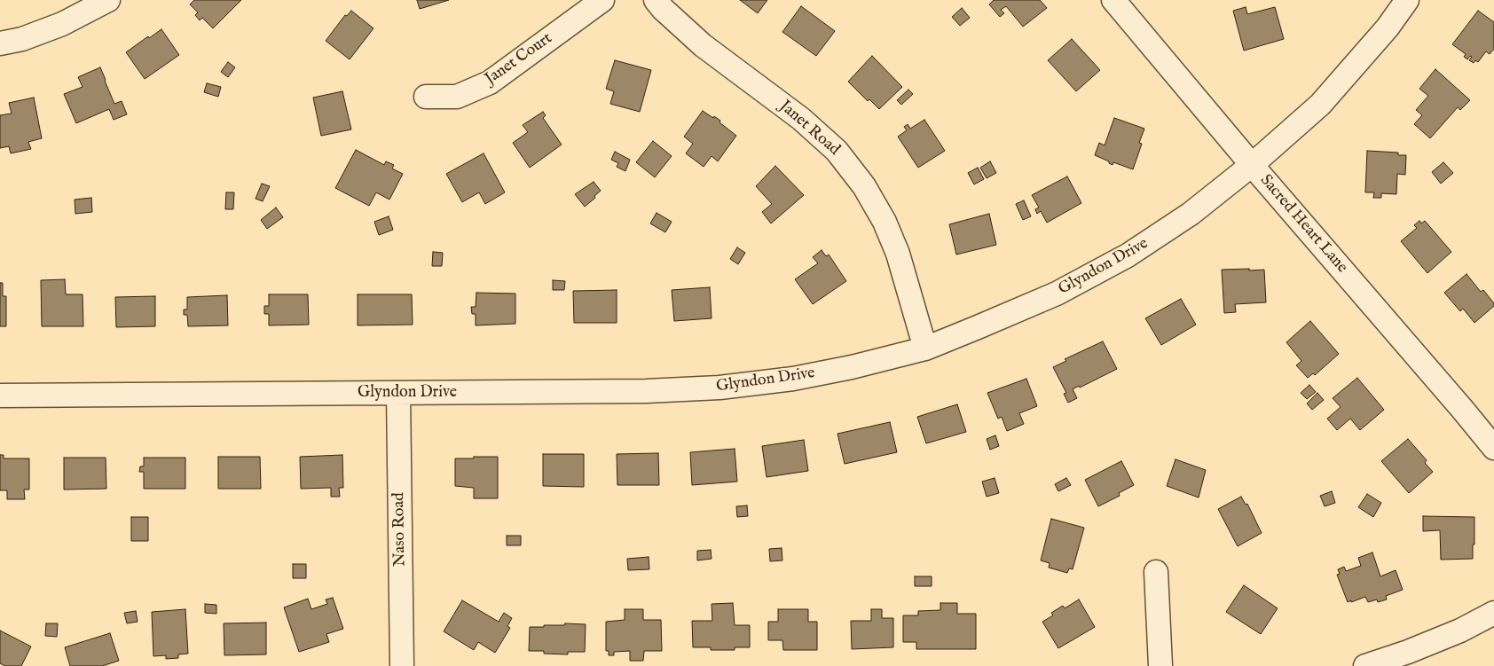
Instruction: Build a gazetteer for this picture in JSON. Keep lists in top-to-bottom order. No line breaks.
{"streets":{"street":["Janet Court","Janet Road","Sacred Heart Lane","Glyndon Drive","Naso Road"]},"crossings":[["Janet Road","Glyndon Drive"],["Sacred Heart Lane","Glyndon Drive"],["Glyndon Drive","Naso Road"]]}
